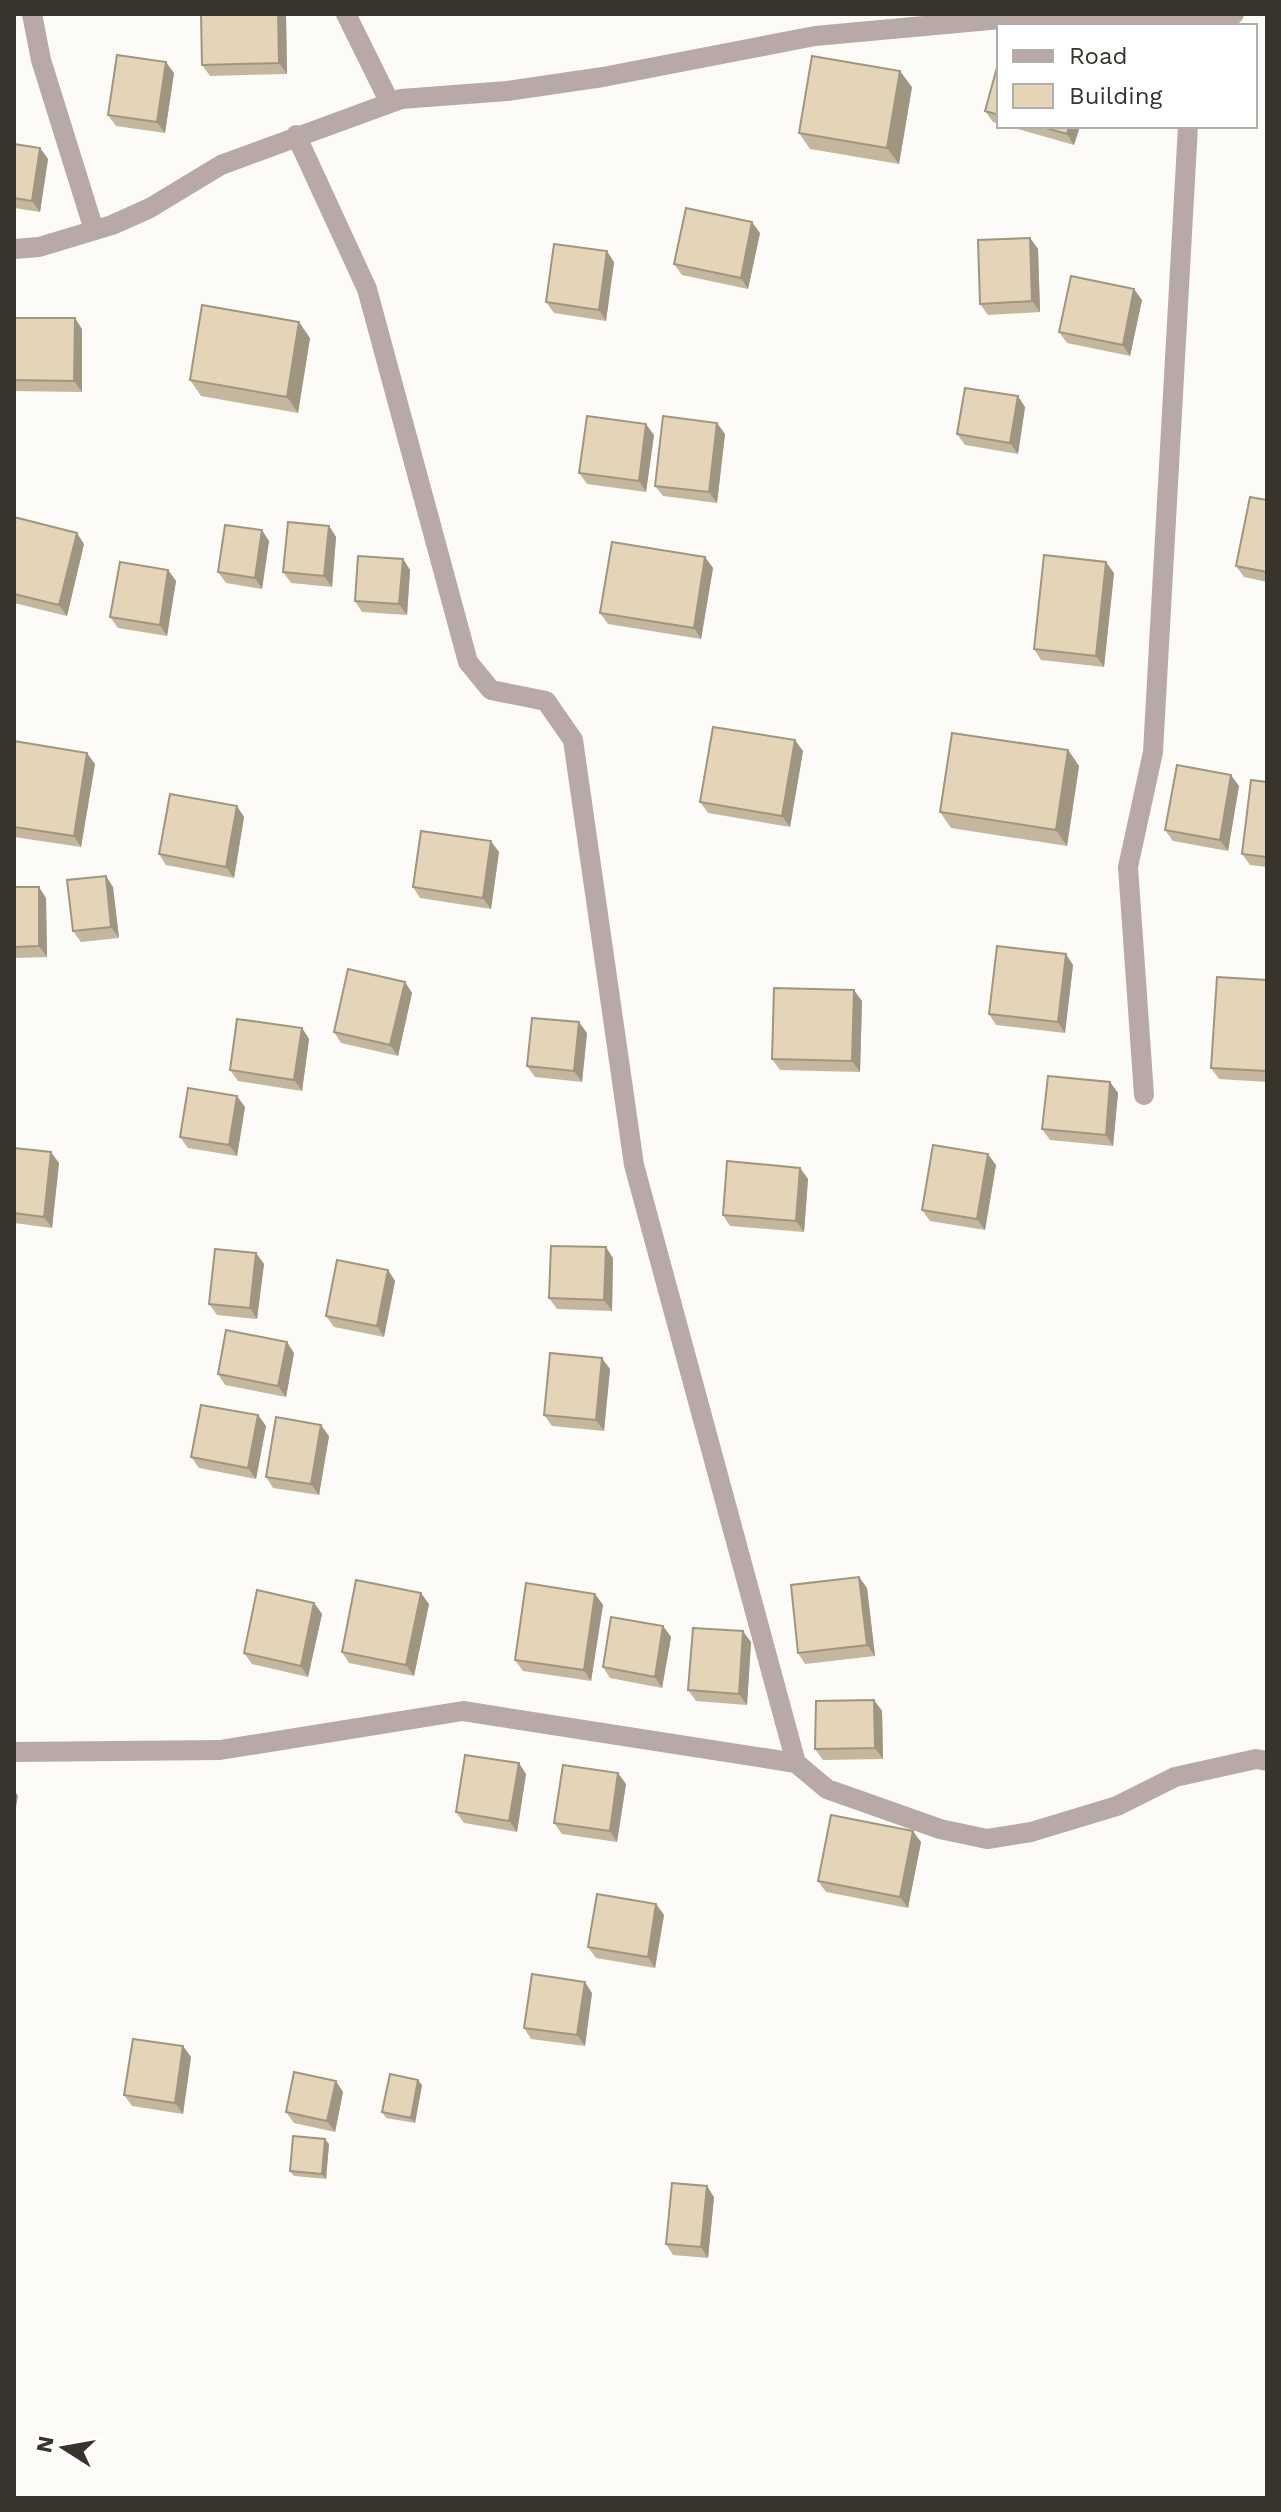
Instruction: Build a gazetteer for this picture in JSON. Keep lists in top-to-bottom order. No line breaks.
{"legend":["Road","Building"],"north":"left"}
